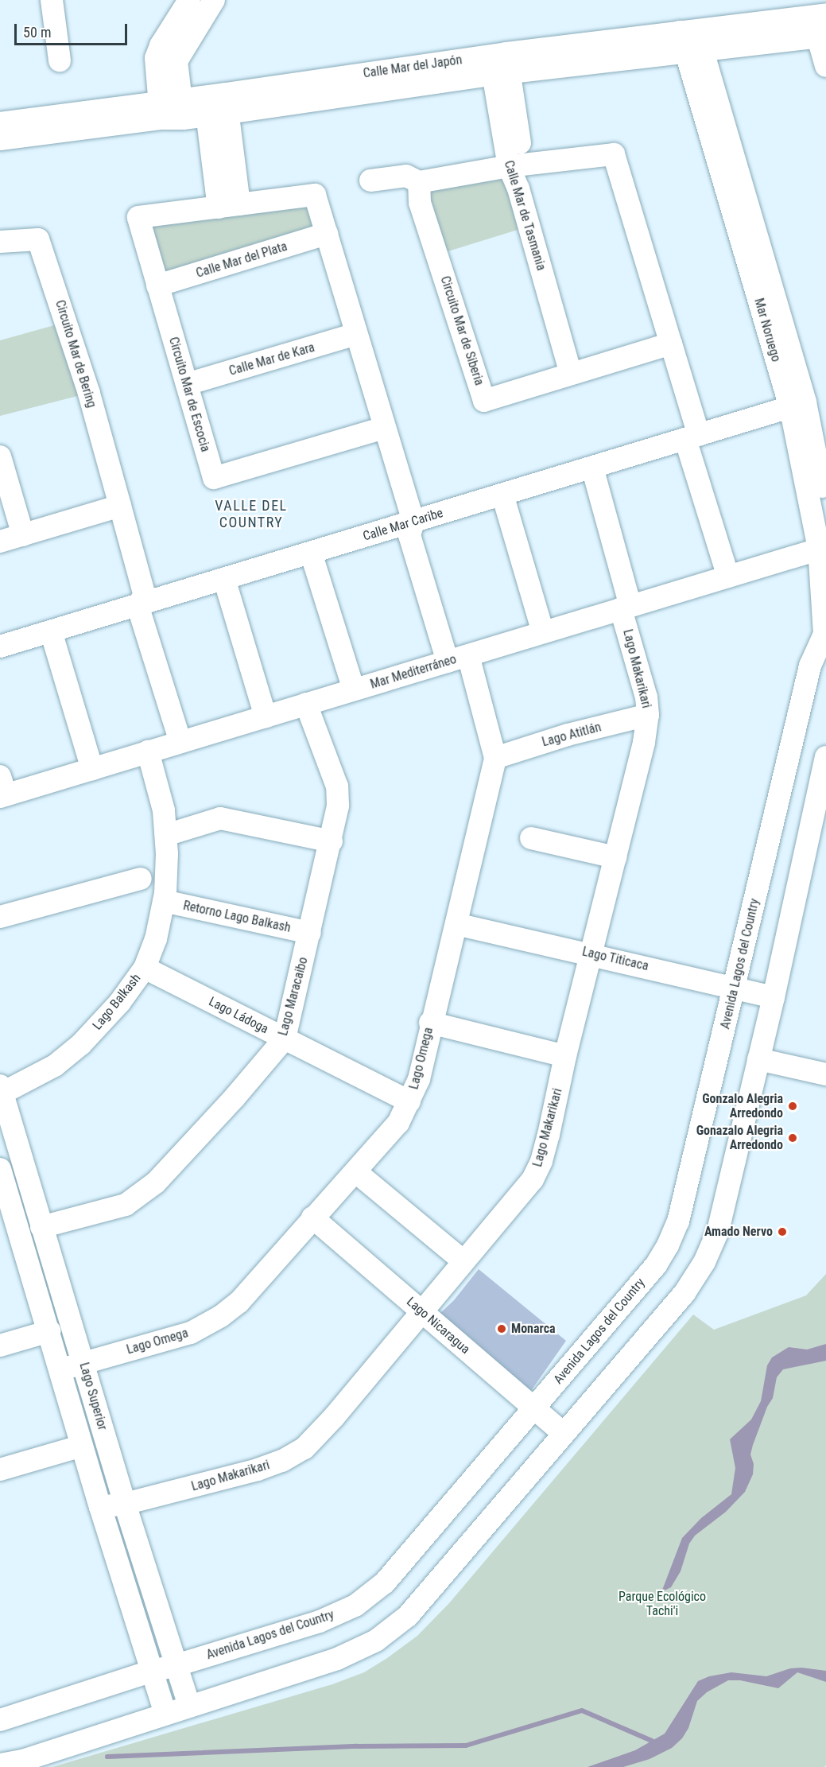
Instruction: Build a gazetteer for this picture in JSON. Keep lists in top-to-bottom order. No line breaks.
{"streets":{"street":["Calle Mar del Japón","Calle Mar de Tasmania","Calle Mar del Plata","Mar Noruego","Circuito Mar de Siberia","Circuito Mar de Bering","Calle Mar de Kara","Circuito Mar de Escocia","Calle Mar Caribe","Lago Makarikari","Mar Mediterráneo","Lago Atitlán","Retorno Lago Balkash","Lago Titicaca","Avenida Lagos del Country","Lago Maracaibo","Lago Balkash","Lago Ládoga","Lago Omega","Lago Nicaragua","Lago Superior"]},"crossings":[["Calle Mar del Japón","Calle Mar de Tasmania"],["Calle Mar del Japón","Mar Noruego"],["Calle Mar de Tasmania","Circuito Mar de Siberia"],["Calle Mar del Plata","Circuito Mar de Escocia"],["Mar Noruego","Calle Mar Caribe"],["Mar Noruego","Mar Mediterráneo"],["Mar Noruego","Avenida Lagos del Country"],["Circuito Mar de Bering","Calle Mar Caribe"],["Calle Mar de Kara","Circuito Mar de Escocia"],["Circuito Mar de Escocia","Calle Mar Caribe"],["Circuito Mar de Escocia","Lago Omega"],["Calle Mar Caribe","Lago Makarikari"],["Calle Mar Caribe","Lago Omega"],["Lago Makarikari","Mar Mediterráneo"],["Lago Makarikari","Lago Atitlán"],["Lago Makarikari","Lago Titicaca"],["Lago Makarikari","Lago Nicaragua"],["Lago Makarikari","Lago Superior"],["Mar Mediterráneo","Lago Maracaibo"],["Mar Mediterráneo","Lago Balkash"],["Mar Mediterráneo","Lago Omega"],["Lago Atitlán","Lago Omega"],["Retorno Lago Balkash","Lago Maracaibo"],["Retorno Lago Balkash","Lago Balkash"],["Lago Titicaca","Avenida Lagos del Country"],["Lago Titicaca","Lago Omega"],["Avenida Lagos del Country","Lago Nicaragua"],["Avenida Lagos del Country","Lago Superior"],["Lago Maracaibo","Lago Ládoga"],["Lago Maracaibo","Lago Superior"],["Lago Balkash","Lago Ládoga"],["Lago Balkash","Lago Superior"],["Lago Ládoga","Lago Omega"],["Lago Omega","Lago Nicaragua"],["Lago Omega","Lago Superior"]],"districts":["VALLE DEL COUNTRY"],"parks":["Parque Ecológico Tachi'i"],"places":["Gonzalo Alegria Arredondo","Gonazalo Alegria Arredondo","Amado Nervo","Monarca"],"scale_bar":"50 m"}
